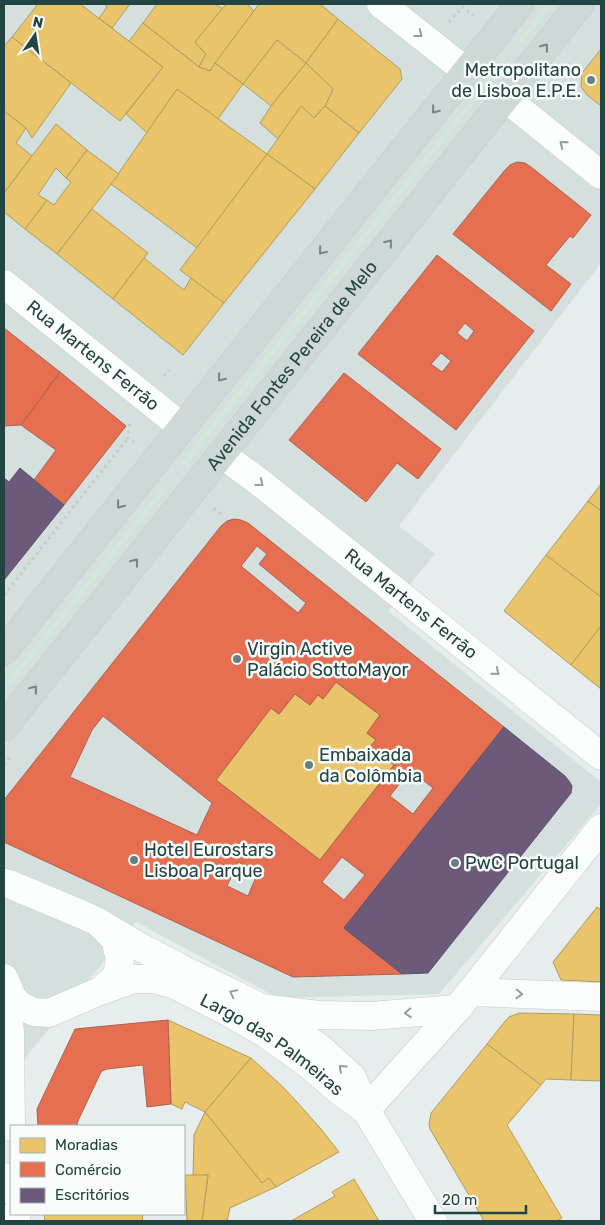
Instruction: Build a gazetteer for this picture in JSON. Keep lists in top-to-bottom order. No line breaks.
{"streets":{"main road":["Avenida Fontes Pereira de Melo"],"street":["Rua Martens Ferrão","Largo das Palmeiras"]},"crossings":[["Rua Martens Ferrão","Avenida Fontes Pereira de Melo"]],"one_way":["Rua Martens Ferrão"],"places":["Metropolitano de Lisboa E.P.E.","Virgin Active Palácio SottoMayor","Embaixada da Colômbia","Hotel Eurostars Lisboa Parque","PwC Portugal"],"legend":["Moradias","Comércio","Escritórios"],"scale_bar":"20 m","north":"top"}
